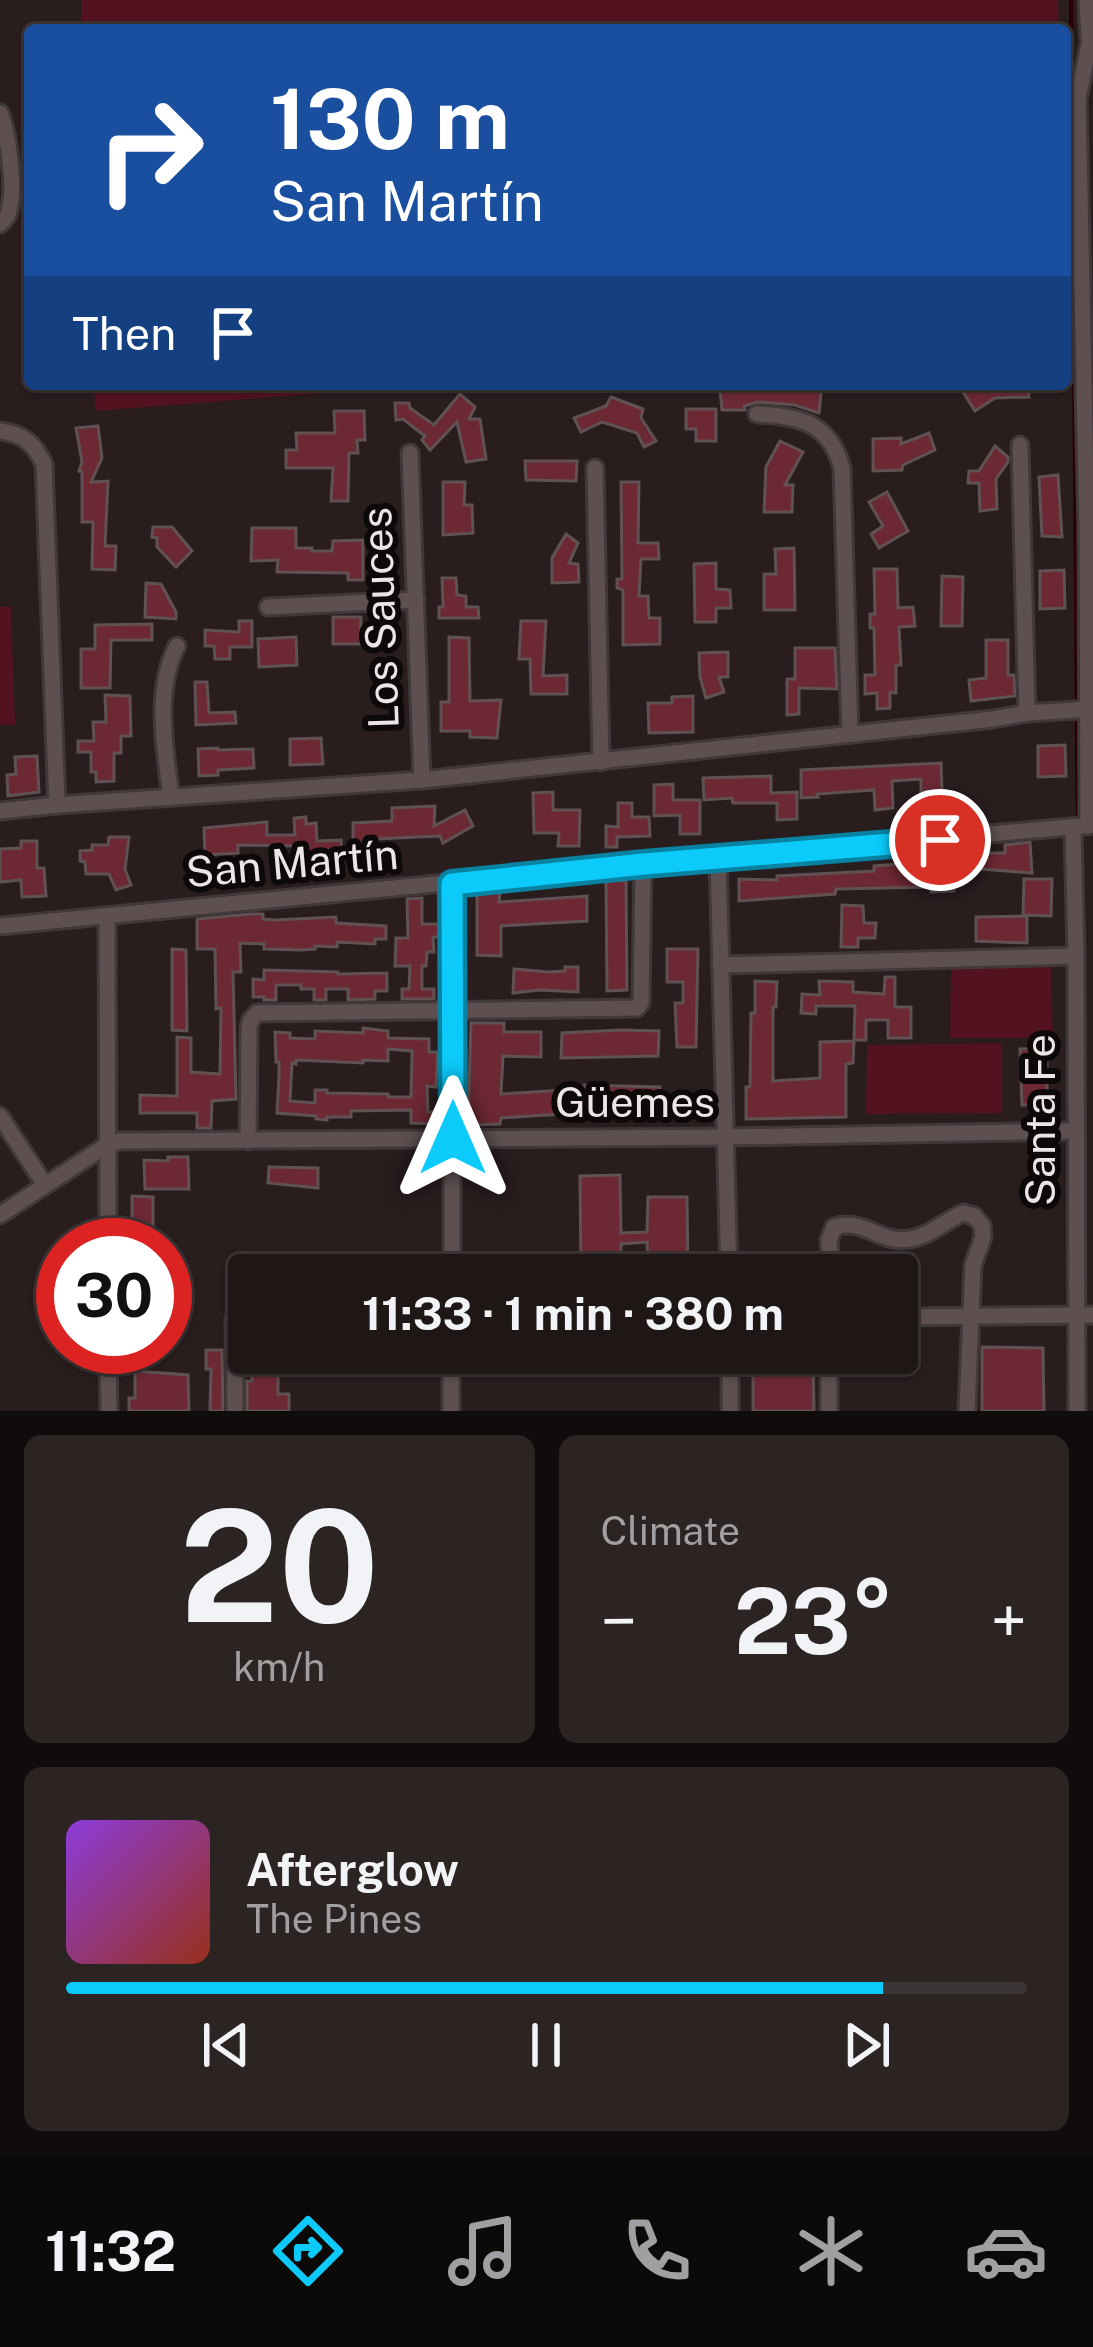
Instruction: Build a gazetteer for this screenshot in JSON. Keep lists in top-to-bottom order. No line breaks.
{"streets":{"street":["Los Sauces","San Martín","Güemes","Santa Fe"]},"crossings":[["San Martín","Santa Fe"],["Güemes","Santa Fe"]],"page":{"turn":["130 m","San Martín"],"then":"Then","limit":"30","trip":"11:33 · 1 min · 380 m","tile":[["20","km/h"],"Climate"],"heat":["−","23°","+"],"song":["Afterglow","The Pines"],"tabs":"11:32"}}
